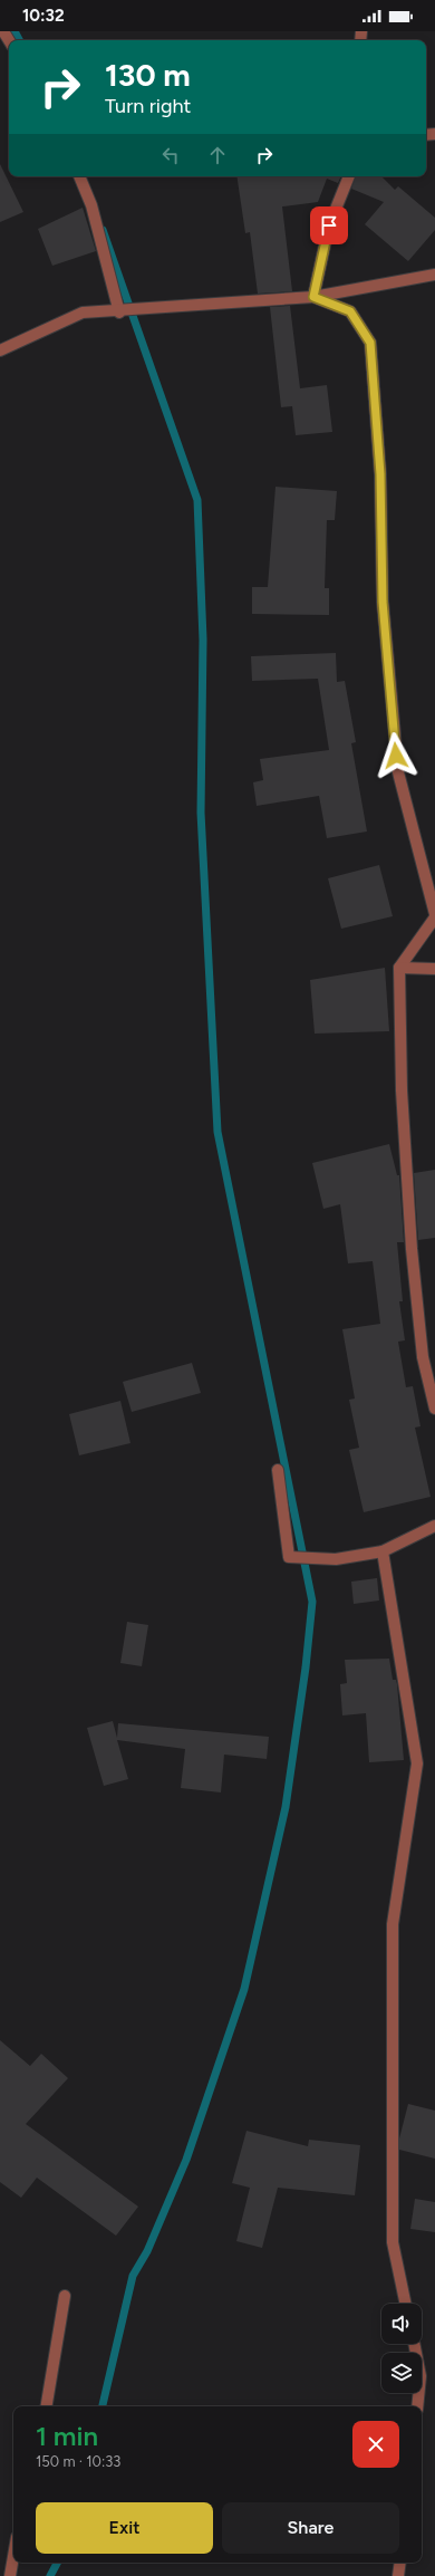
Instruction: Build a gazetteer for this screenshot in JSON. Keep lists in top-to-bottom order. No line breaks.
{"page":{"status":"10:32","turn":["130 m","Turn right"],"heading":["1 min","150 m · 10:33"],"buttons":["Exit","Share"]}}
